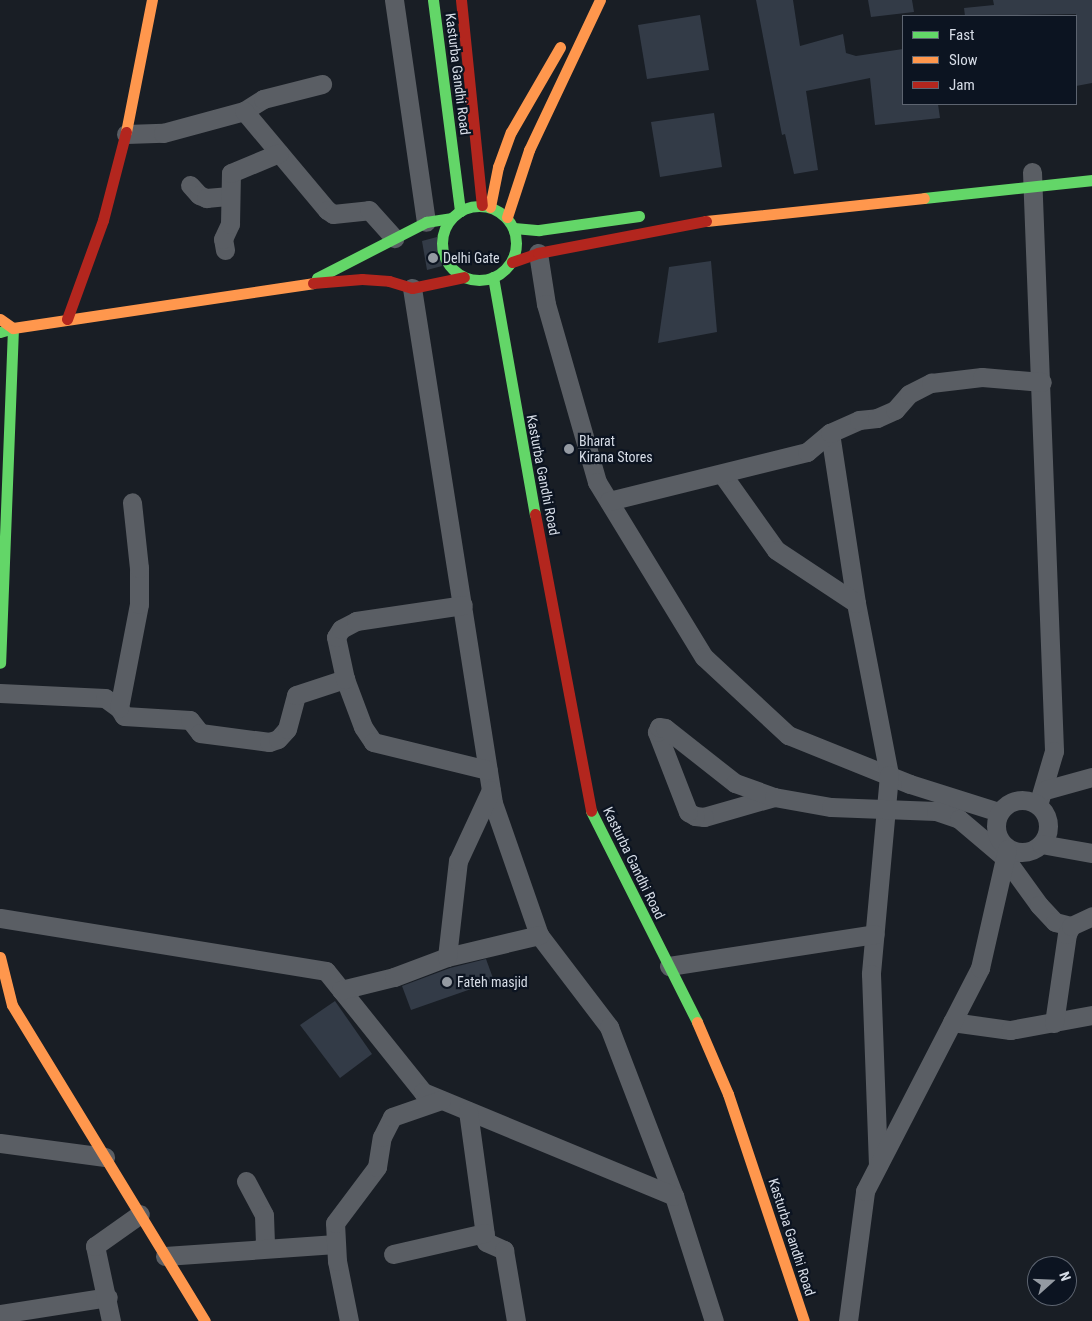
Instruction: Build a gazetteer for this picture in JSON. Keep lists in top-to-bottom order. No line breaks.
{"streets":{"main road":["Kasturba Gandhi Road"]},"places":["Delhi Gate","Bharat Kirana Stores","Fateh masjid"],"legend":["Fast","Slow","Jam"],"north":"right"}
